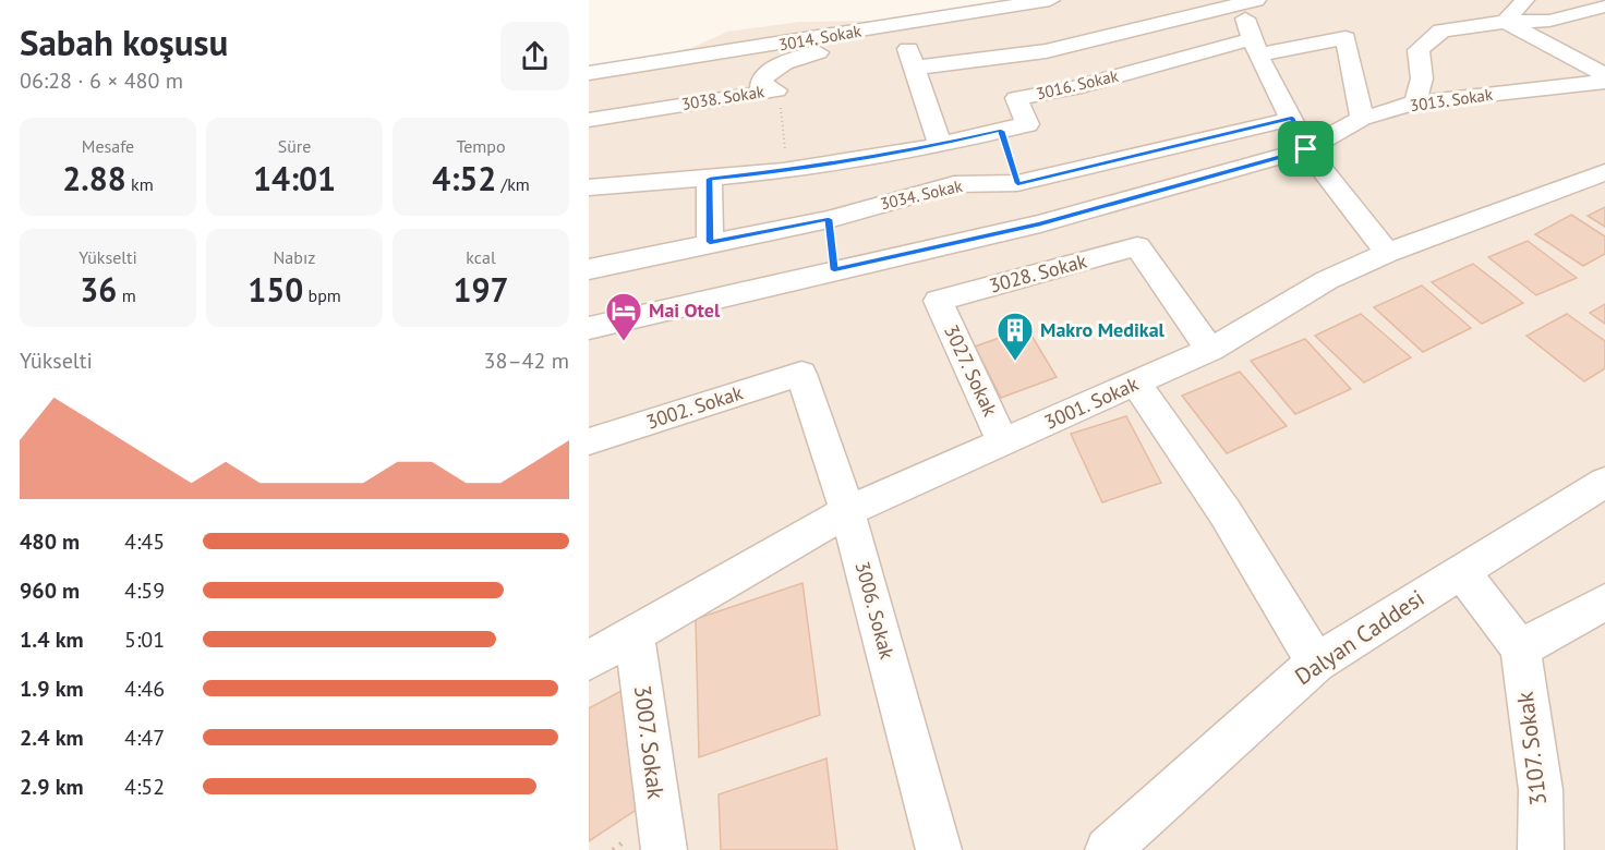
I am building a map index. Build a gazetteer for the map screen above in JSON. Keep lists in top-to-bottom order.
{
  "streets": {
    "street": [
      "3014. Sokak",
      "3016. Sokak",
      "3038. Sokak",
      "3013. Sokak",
      "3034. Sokak",
      "3028. Sokak",
      "3027. Sokak",
      "3001. Sokak",
      "3002. Sokak",
      "3006. Sokak",
      "Dalyan Caddesi",
      "3007. Sokak",
      "3107. Sokak"
    ]
  },
  "crossings": [
    ["3014. Sokak", "3038. Sokak"],
    ["3016. Sokak", "3013. Sokak"],
    ["3016. Sokak", "3034. Sokak"],
    ["3028. Sokak", "3027. Sokak"],
    ["3028. Sokak", "3001. Sokak"],
    ["3027. Sokak", "3001. Sokak"],
    ["3001. Sokak", "3006. Sokak"],
    ["3001. Sokak", "3007. Sokak"],
    ["3002. Sokak", "3006. Sokak"]
  ],
  "places": {
    "hotel": ["Mai Otel"],
    "building": ["Makro Medikal"]
  },
  "page": {
    "heading": ["Sabah koşusu", "06:28 · 6 × 480 m"],
    "stats": [
      ["Mesafe", "2.88 km"],
      ["Süre", "14:01"],
      ["Tempo", "4:52 /km"],
      ["Yükselti", "36 m"],
      ["Nabız", "150 bpm"],
      ["kcal", "197"]
    ],
    "chart": ["Yükselti", "38–42 m"],
    "list": [
      {
        "name": "480 m",
        "note": "4:45"
      },
      {
        "name": "960 m",
        "note": "4:59"
      },
      {
        "name": "1.4 km",
        "note": "5:01"
      },
      {
        "name": "1.9 km",
        "note": "4:46"
      },
      {
        "name": "2.4 km",
        "note": "4:47"
      },
      {
        "name": "2.9 km",
        "note": "4:52"
      }
    ]
  }
}
